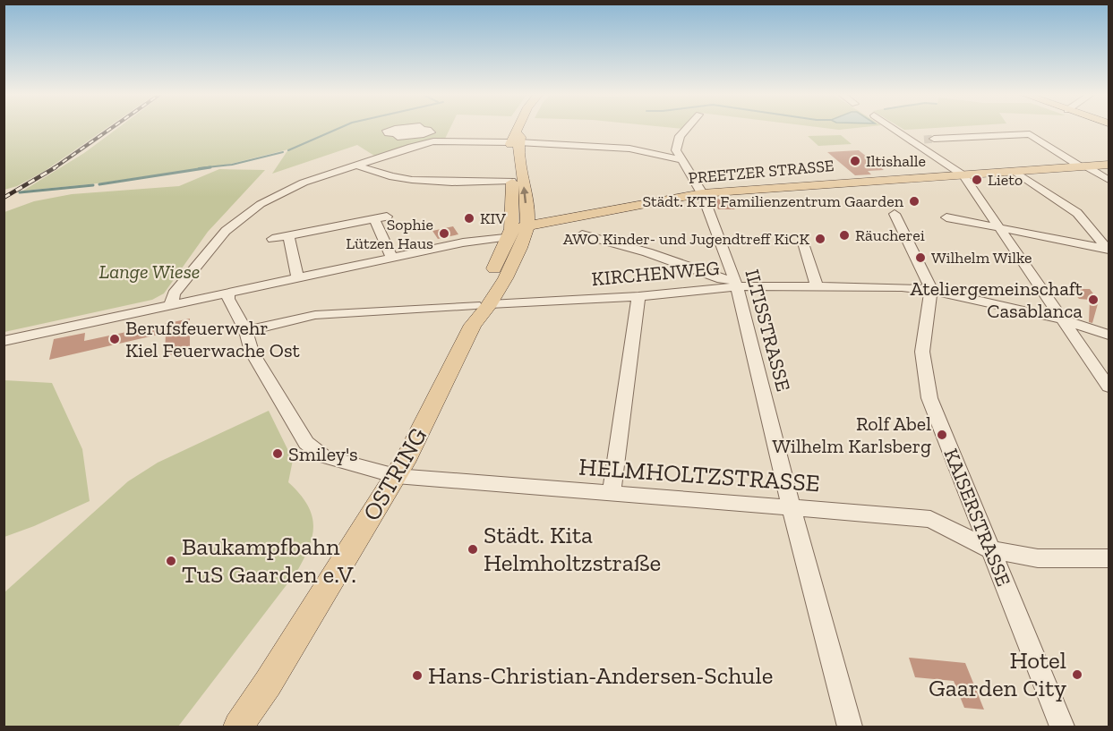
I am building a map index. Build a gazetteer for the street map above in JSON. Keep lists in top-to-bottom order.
{
  "streets": {
    "main road": ["PREETZER STRASSE", "OSTRING"],
    "street": [
      "KIRCHENWEG",
      "ILTISSTRASSE",
      "HELMHOLTZSTRASSE",
      "KAISERSTRASSE"
    ]
  },
  "crossings": [
    ["PREETZER STRASSE", "ILTISSTRASSE"],
    ["PREETZER STRASSE", "OSTRING"],
    ["PREETZER STRASSE", "HELMHOLTZSTRASSE"],
    ["KIRCHENWEG", "ILTISSTRASSE"],
    ["KIRCHENWEG", "OSTRING"],
    ["KIRCHENWEG", "HELMHOLTZSTRASSE"],
    ["KIRCHENWEG", "KAISERSTRASSE"],
    ["ILTISSTRASSE", "HELMHOLTZSTRASSE"],
    ["OSTRING", "HELMHOLTZSTRASSE"],
    ["HELMHOLTZSTRASSE", "KAISERSTRASSE"]
  ],
  "parks": ["Lange Wiese"],
  "places": [
    "Iltishalle",
    "Lieto",
    "Städt. KTE Familienzentrum Gaarden",
    "KIV",
    "Sophie Lützen Haus",
    "Räucherei",
    "AWO Kinder- und Jugendtreff KiCK",
    "Wilhelm Wilke",
    "Ateliergemeinschaft Casablanca",
    "Berufsfeuerwehr Kiel Feuerwache Ost",
    "Rolf Abel Wilhelm Karlsberg",
    "Smiley's",
    "Städt. Kita Helmholtzstraße",
    "Baukampfbahn TuS Gaarden e.V.",
    "Hotel Gaarden City",
    "Hans-Christian-Andersen-Schule"
  ]
}
